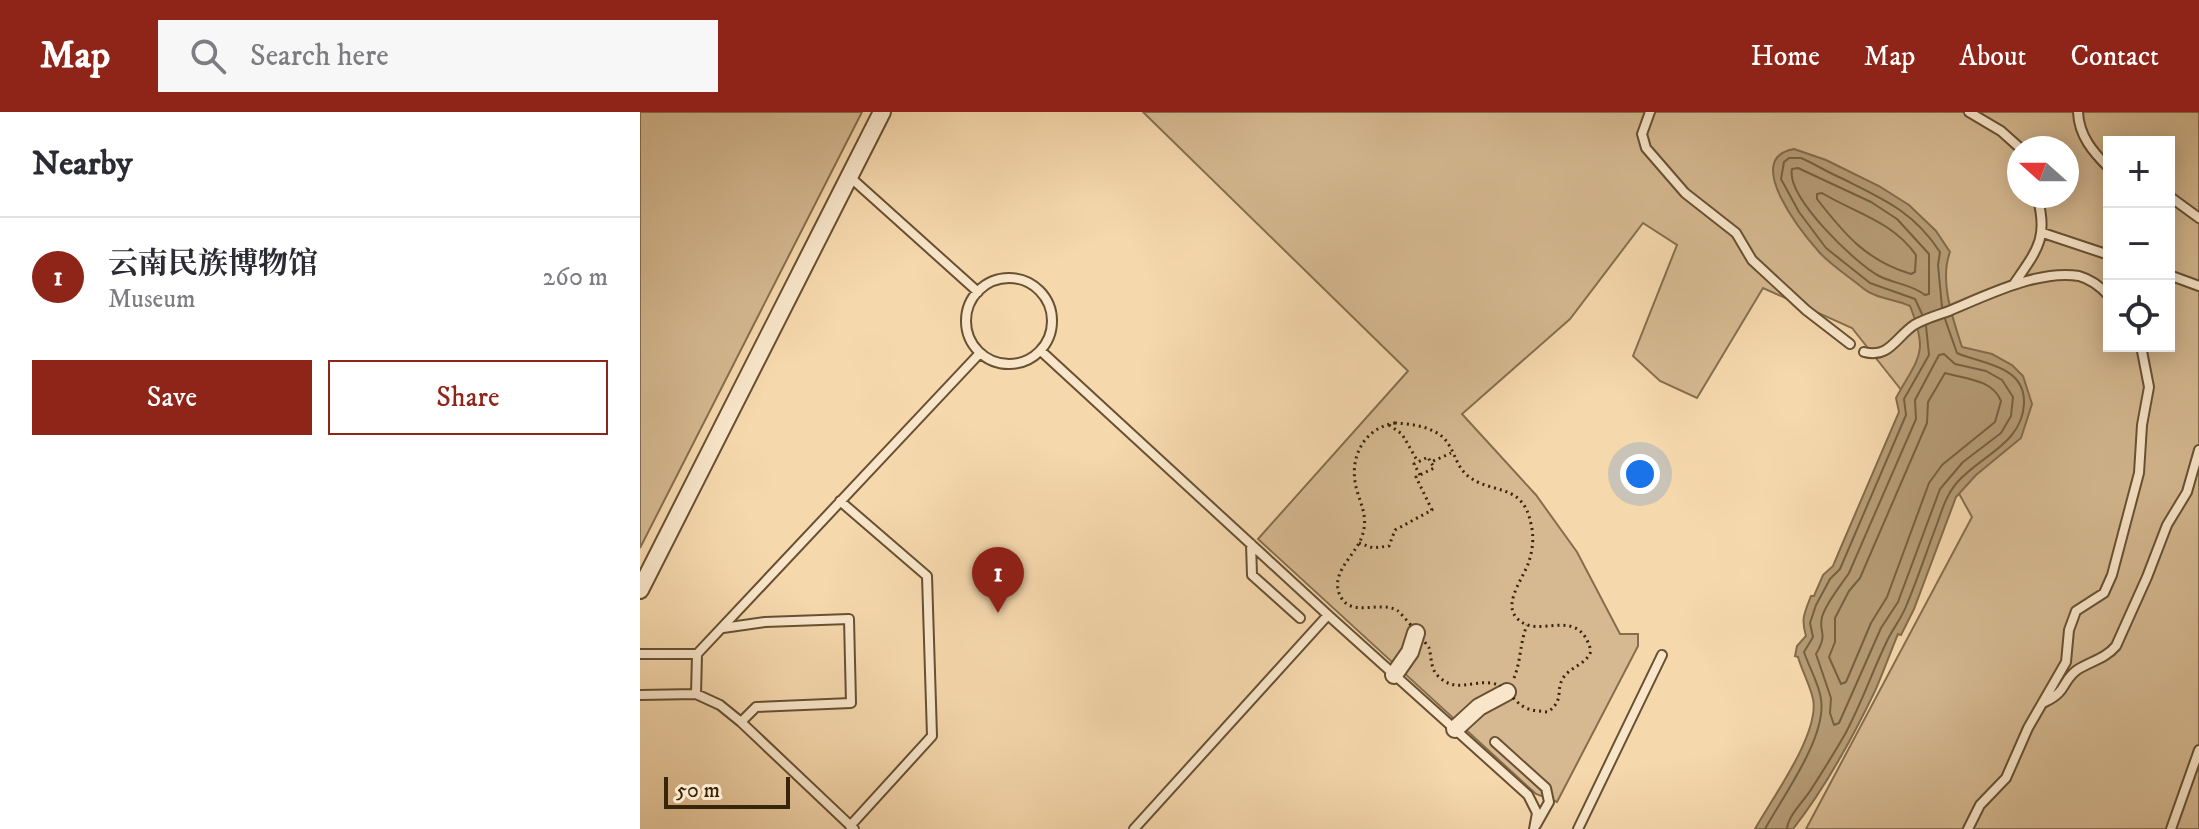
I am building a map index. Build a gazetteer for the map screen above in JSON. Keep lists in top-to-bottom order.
{
  "scale_bar": "50 m",
  "north": "left",
  "page": {
    "header": "Map",
    "search": "Search here",
    "nav": [
      "Home",
      "Map",
      "About",
      "Contact"
    ],
    "heading": "Nearby",
    "map_buttons": ["+", "−"],
    "list": [
      {
        "mark": "1",
        "name": "云南民族博物馆",
        "note": "Museum",
        "value": "260 m"
      }
    ],
    "buttons": ["Save", "Share"],
    "pins": "1",
    "scale": "50 m"
  }
}
